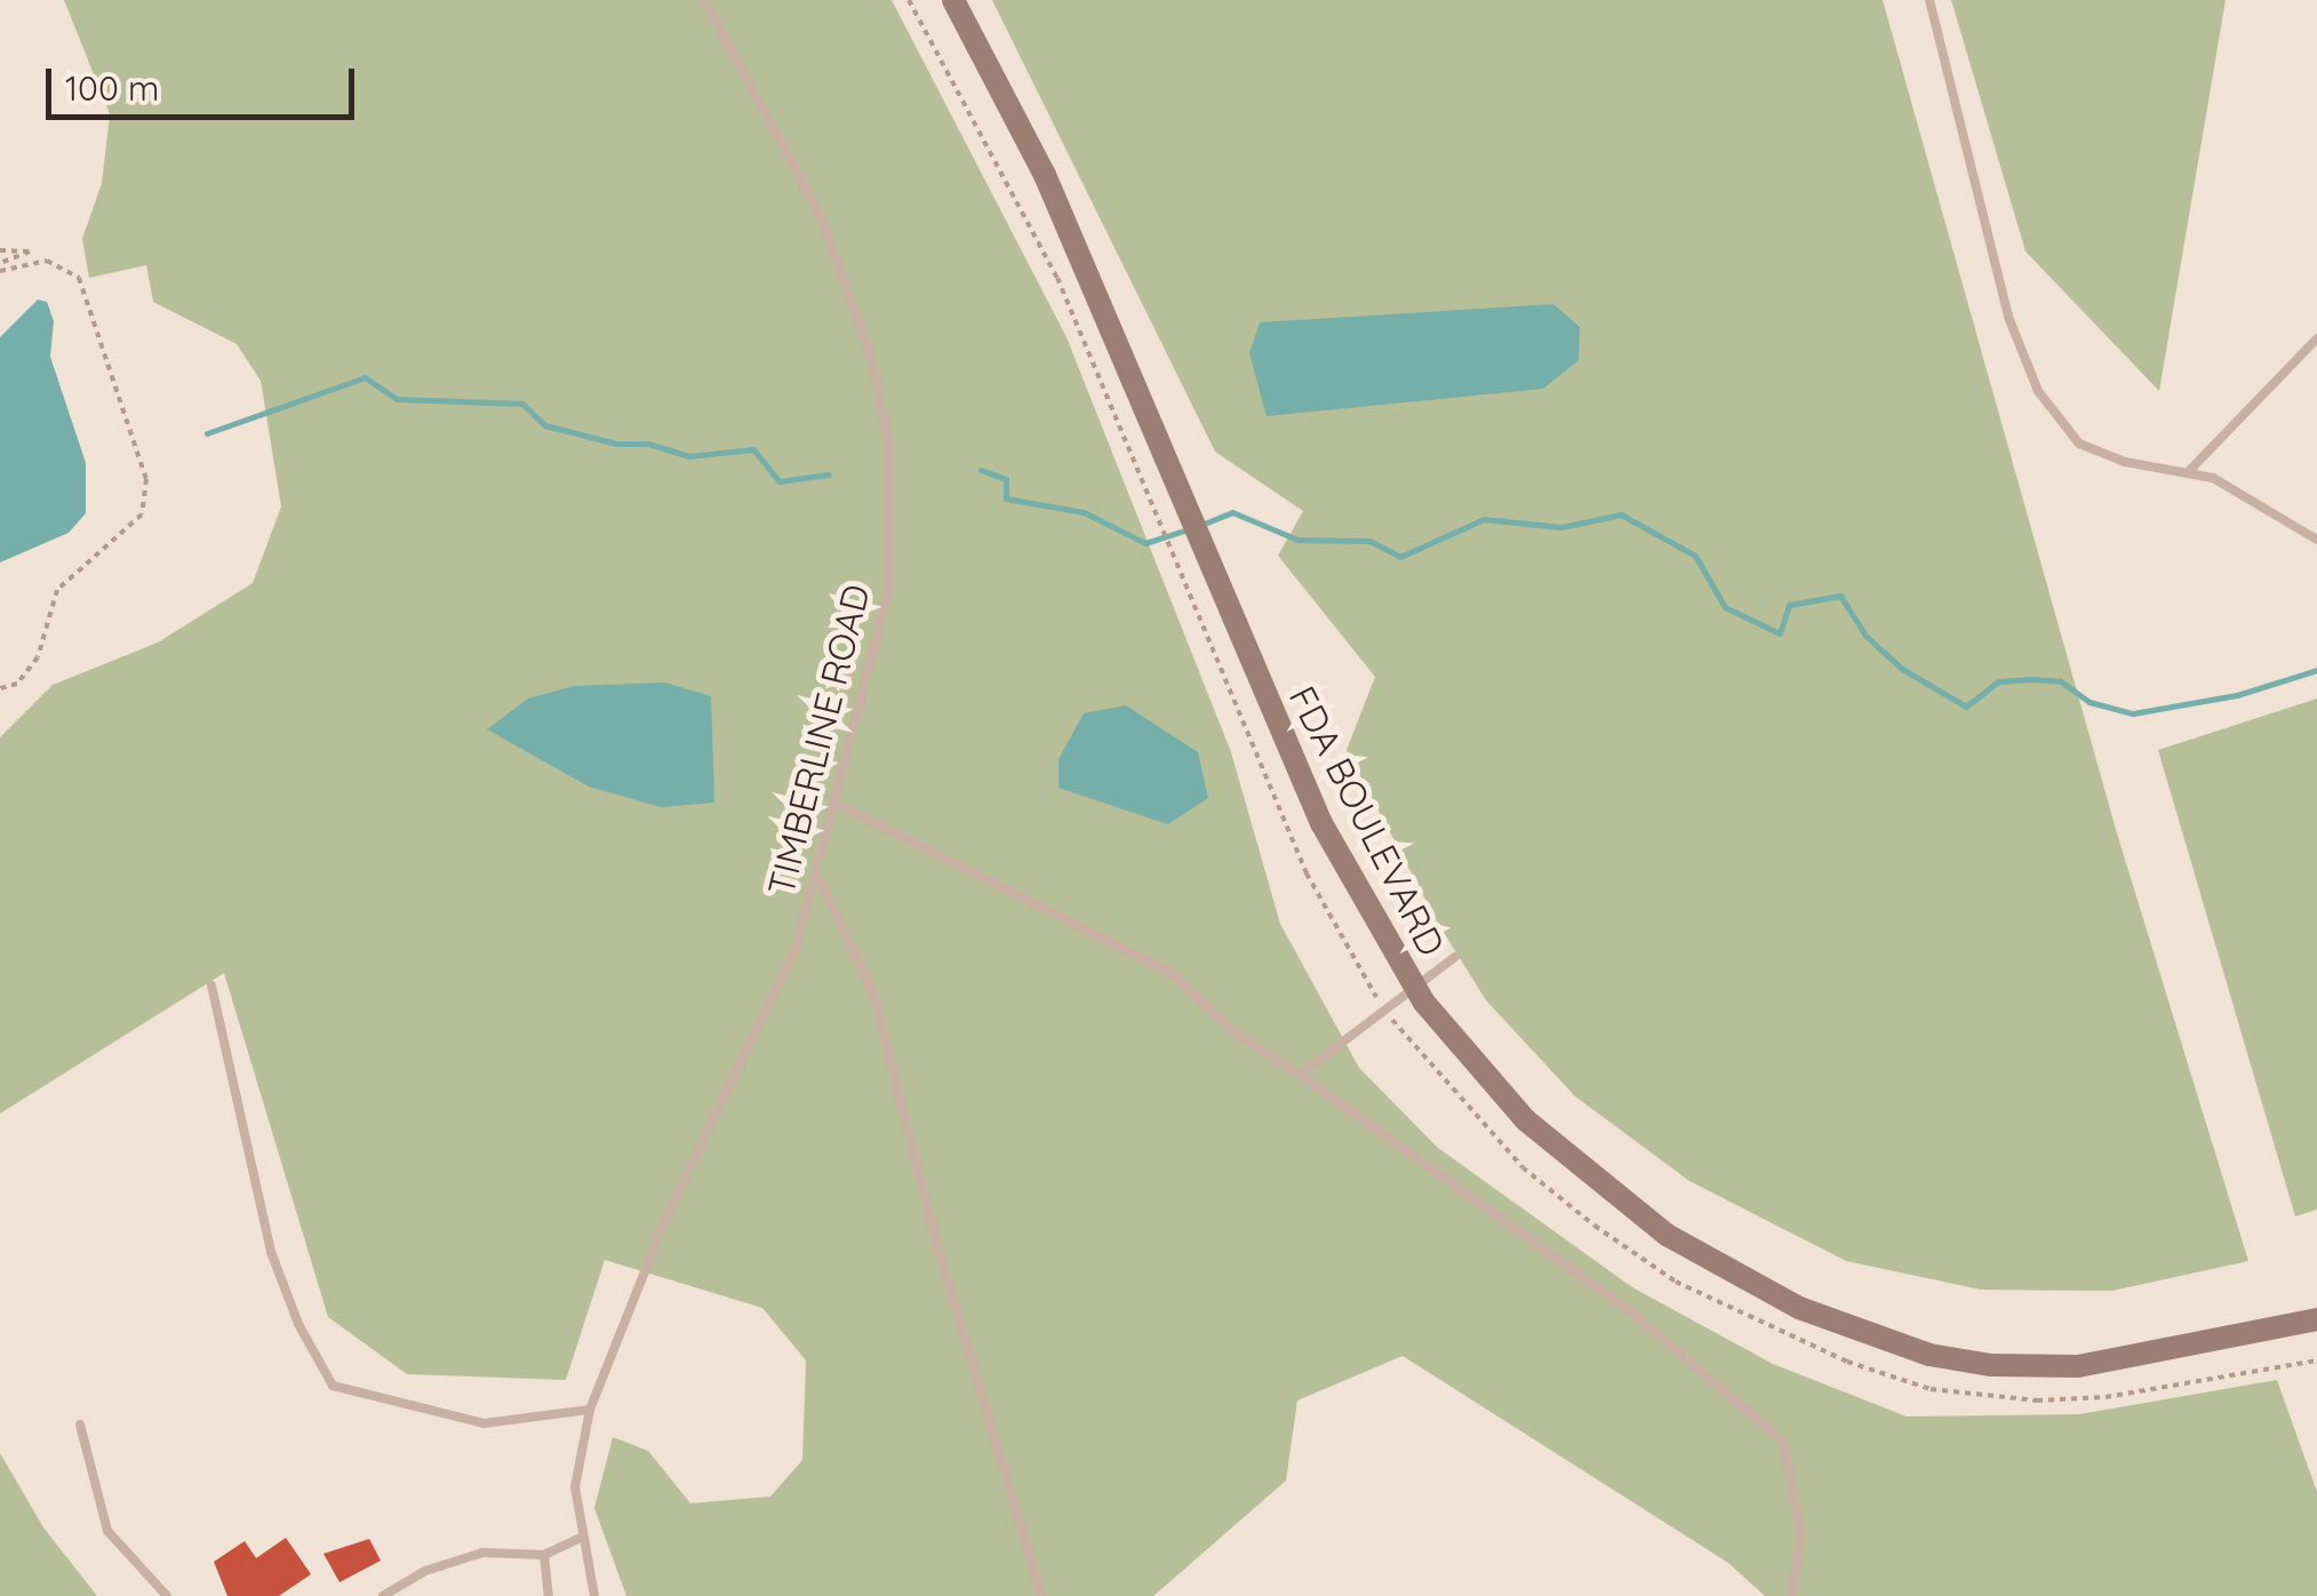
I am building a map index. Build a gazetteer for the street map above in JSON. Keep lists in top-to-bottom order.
{
  "streets": {
    "street": ["FDA BOULEVARD"],
    "lane": ["TIMBERLINE ROAD"]
  },
  "scale_bar": "100 m"
}
